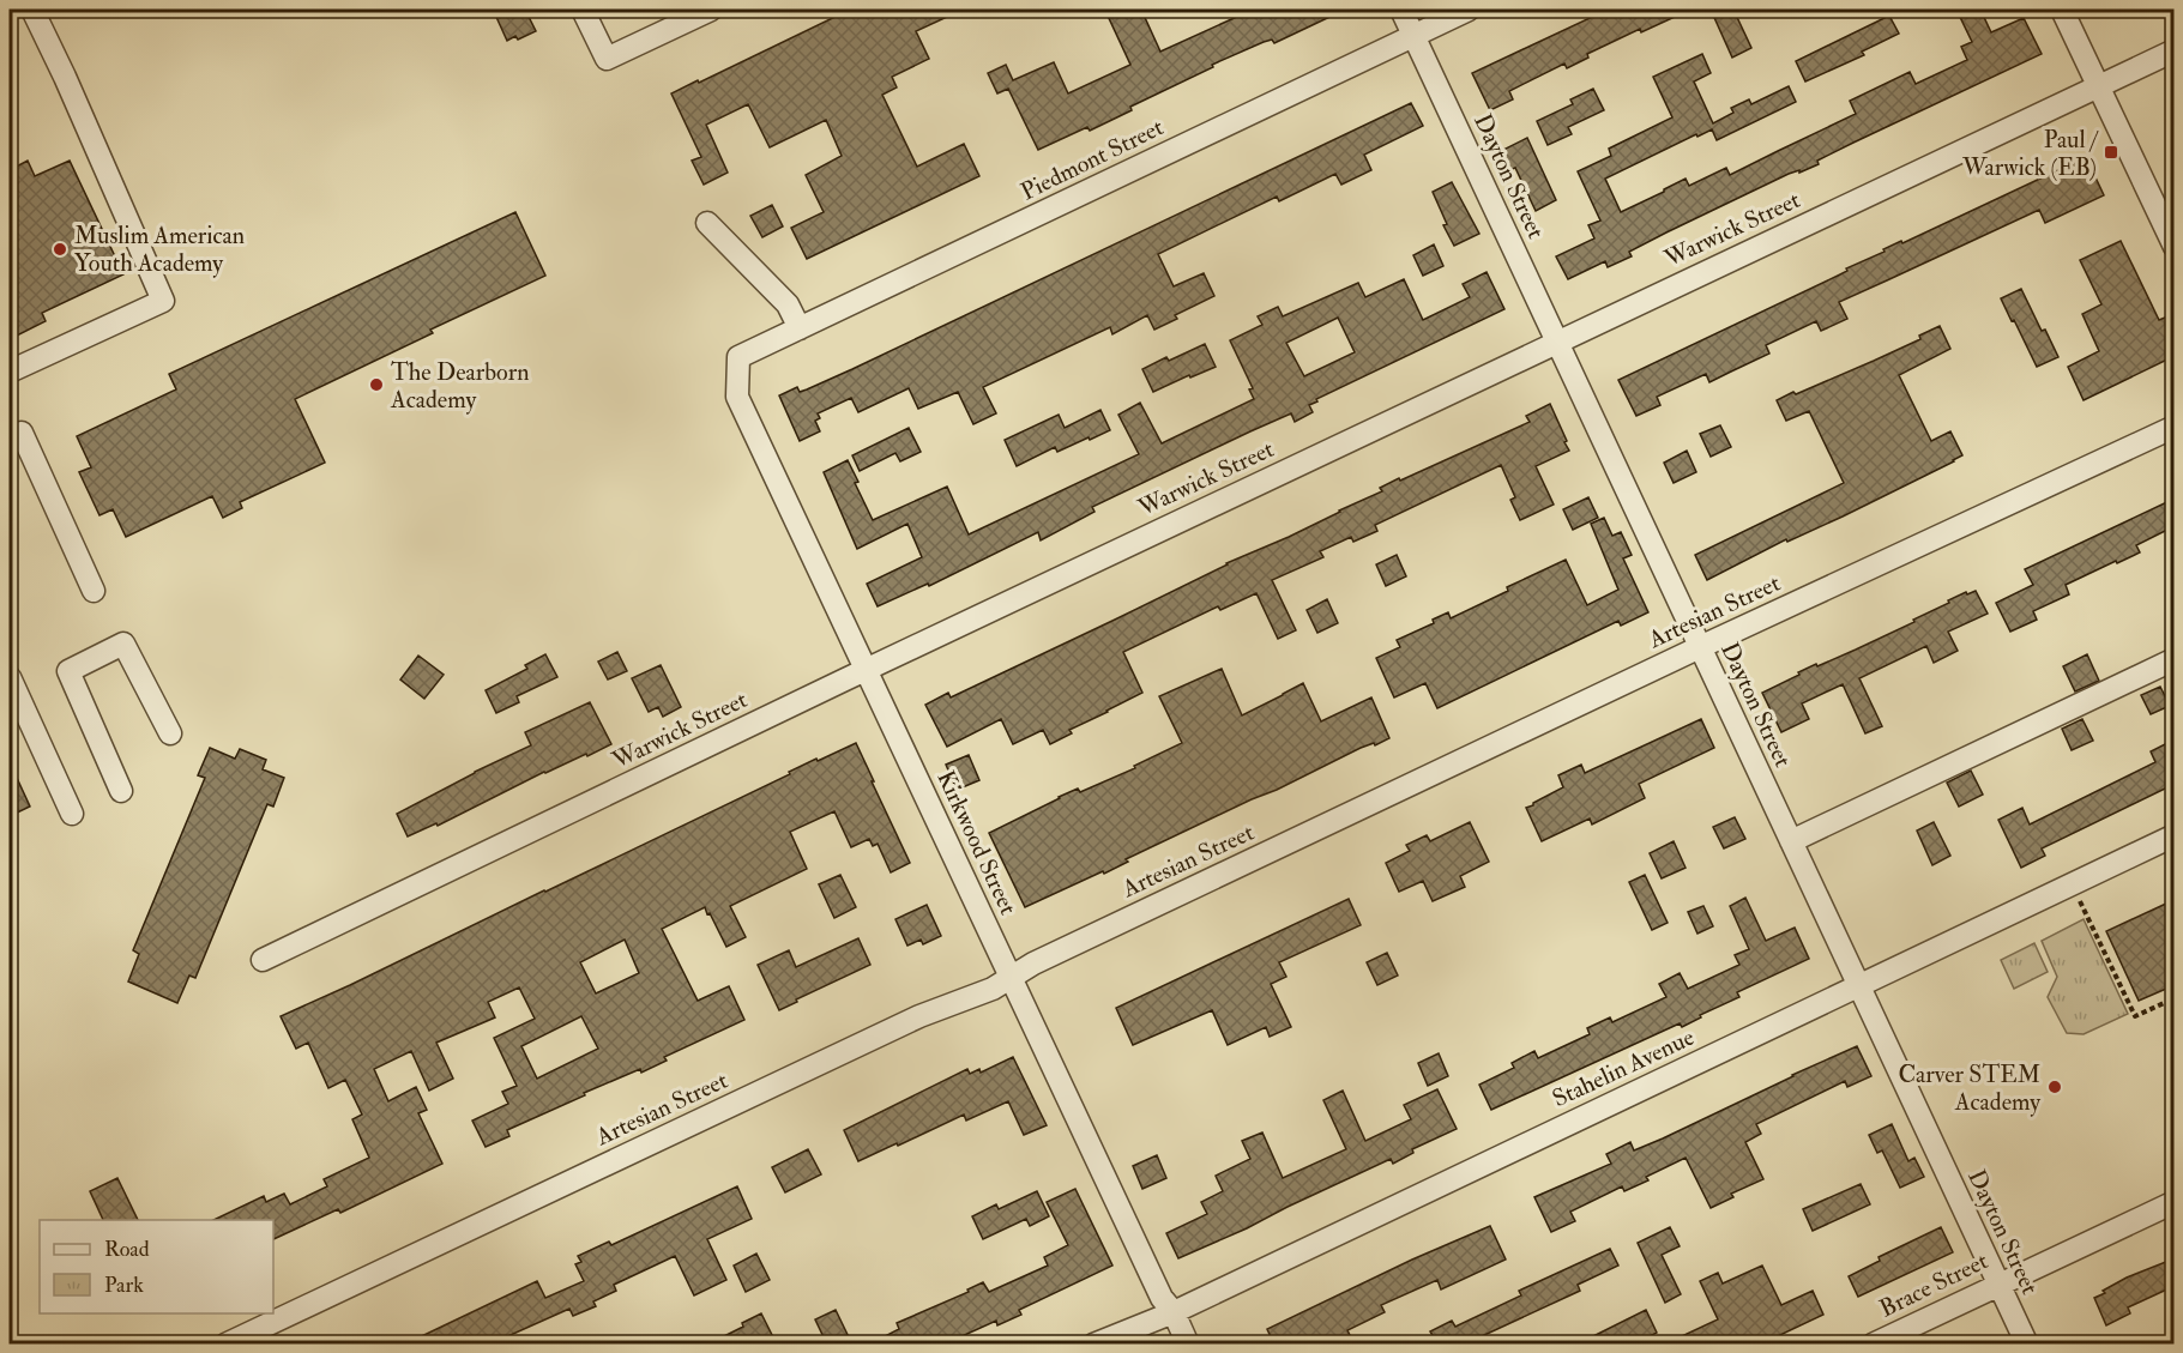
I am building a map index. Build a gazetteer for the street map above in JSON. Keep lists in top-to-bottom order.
{
  "streets": {
    "street": [
      "Piedmont Street",
      "Dayton Street",
      "Warwick Street",
      "Artesian Street",
      "Kirkwood Street",
      "Stahelin Avenue",
      "Brace Street"
    ]
  },
  "crossings": [
    ["Piedmont Street", "Dayton Street"],
    ["Piedmont Street", "Kirkwood Street"],
    ["Dayton Street", "Warwick Street"],
    ["Dayton Street", "Artesian Street"],
    ["Dayton Street", "Stahelin Avenue"],
    ["Dayton Street", "Brace Street"],
    ["Warwick Street", "Kirkwood Street"],
    ["Artesian Street", "Kirkwood Street"],
    ["Kirkwood Street", "Stahelin Avenue"]
  ],
  "places": {
    "transit": ["Paul / Warwick (EB)"],
    "other": ["Muslim American Youth Academy", "The Dearborn Academy", "Carver STEM Academy"]
  },
  "legend": ["Road", "Park"]
}
